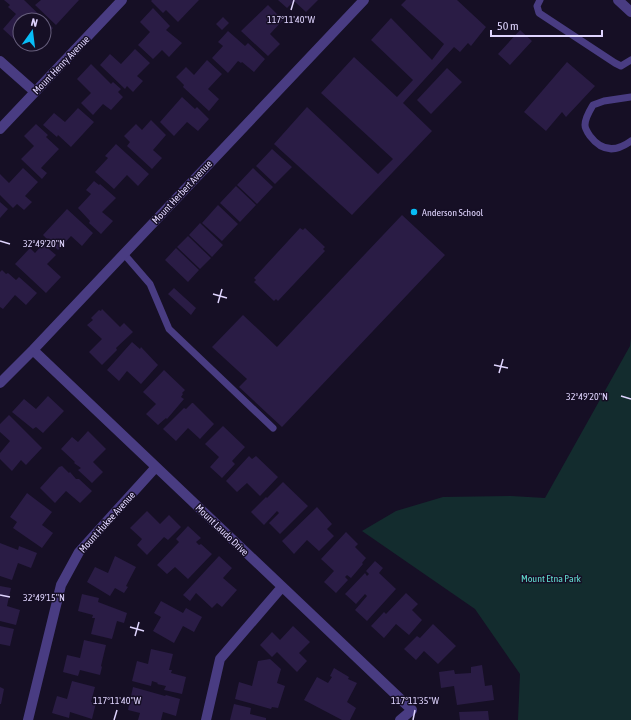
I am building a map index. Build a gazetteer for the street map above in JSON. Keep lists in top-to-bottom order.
{
  "streets": {
    "street": [
      "Mount Henry Avenue",
      "Mount Herbert Avenue",
      "Mount Hukee Avenue",
      "Mount Laudo Drive"
    ]
  },
  "crossings": [
    ["Mount Herbert Avenue", "Mount Laudo Drive"],
    ["Mount Hukee Avenue", "Mount Laudo Drive"]
  ],
  "parks": ["Mount Etna Park"],
  "places": ["Anderson School"],
  "scale_bar": "50 m",
  "north": "top",
  "coordinates": [
    "117°11'40\"W",
    "32°49'20\"N",
    "32°49'15\"N",
    "117°11'35\"W"
  ]
}
